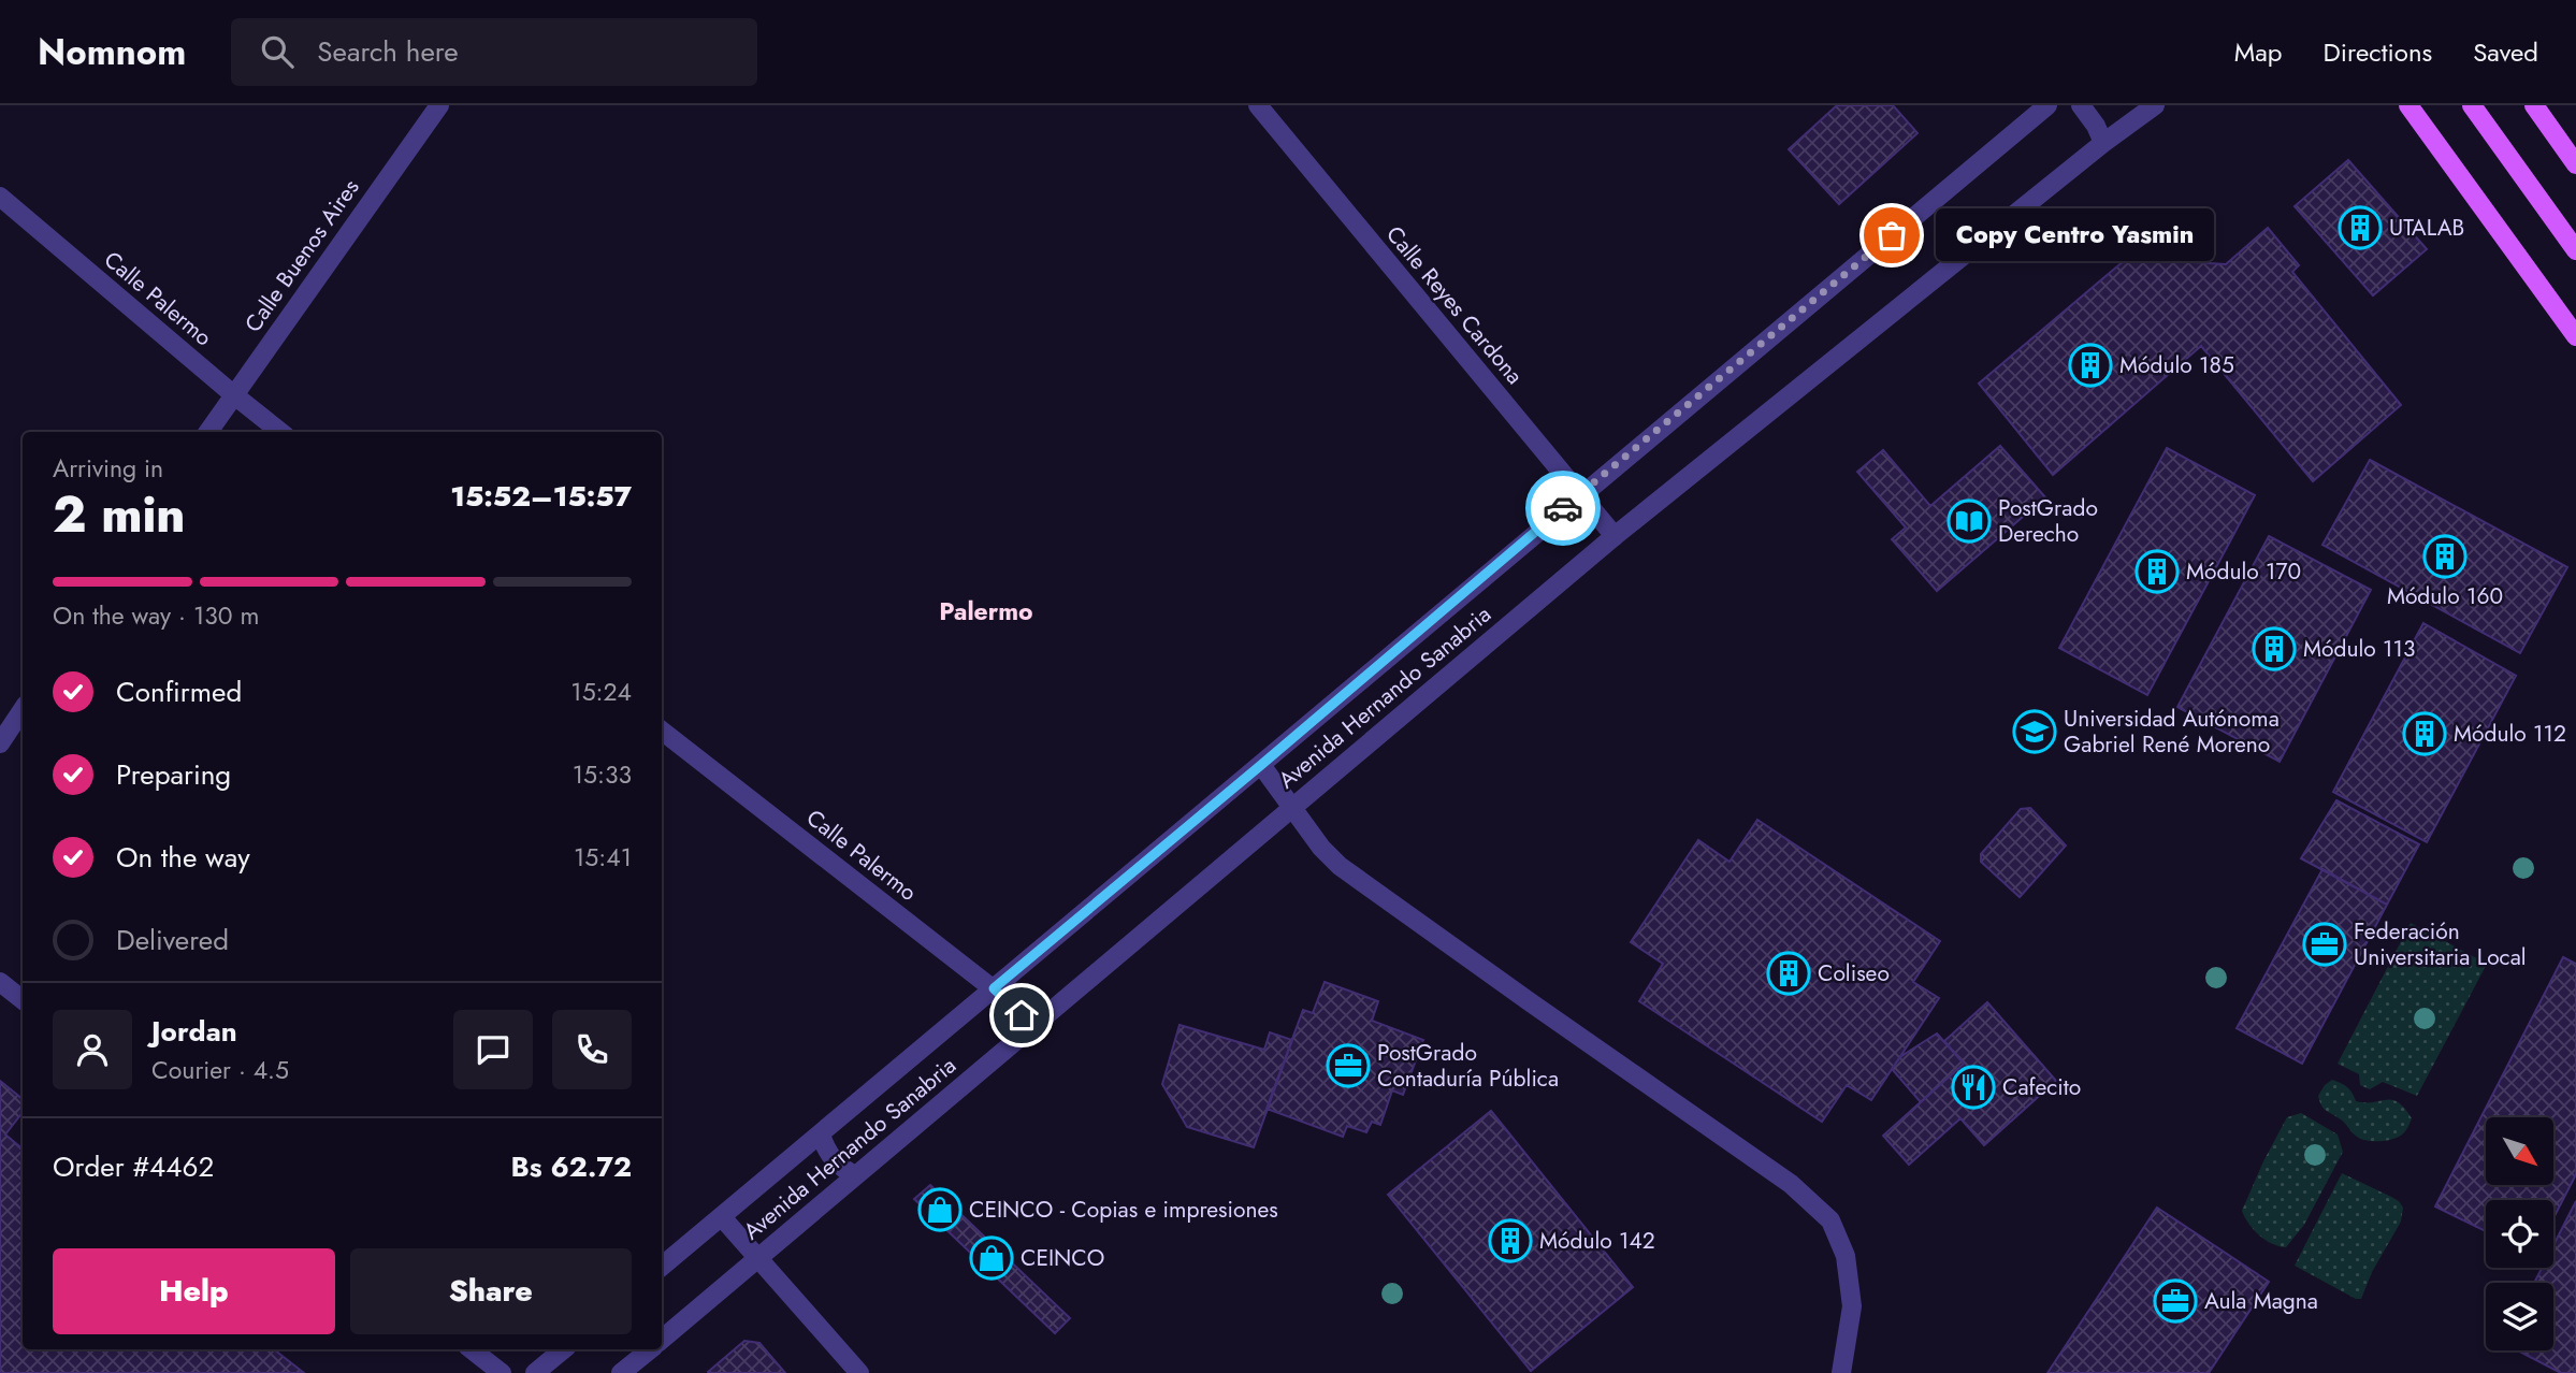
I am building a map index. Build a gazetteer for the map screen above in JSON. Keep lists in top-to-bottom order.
{
  "streets": {
    "street": [
      "Calle Buenos Aires",
      "Calle Palermo",
      "Calle Reyes Cardona",
      "Avenida Hernando Sanabria"
    ]
  },
  "crossings": [
    ["Calle Buenos Aires", "Calle Palermo"],
    ["Calle Palermo", "Avenida Hernando Sanabria"],
    ["Calle Reyes Cardona", "Avenida Hernando Sanabria"]
  ],
  "districts": ["Palermo"],
  "places": {
    "building": [
      "UTALAB",
      "Módulo 185",
      "Módulo 160",
      "Módulo 170",
      "Módulo 113",
      "Módulo 112",
      "Coliseo",
      "Módulo 142"
    ],
    "other": ["Copy Centro Yasmin"],
    "library": ["PostGrado Derecho"],
    "school or university": ["Universidad Autónoma Gabriel René Moreno"],
    "office": ["Federación Universitaria Local", "PostGrado Contaduría Pública", "Aula Magna"],
    "restaurant": ["Cafecito"],
    "shop": ["CEINCO - Copias e impresiones", "CEINCO"]
  },
  "north": "bottom right",
  "page": {
    "header": "Nomnom",
    "search": "Search here",
    "nav": ["Map", "Directions", "Saved"],
    "bubble": "Copy Centro Yasmin",
    "heading": ["2 min", "Arriving in", "15:52–15:57"],
    "panel": [
      "Jordan",
      "Courier · 4.5",
      "Order #4462",
      "Bs 62.72"
    ],
    "bar": "On the way · 130 m",
    "list": [
      ["Confirmed", "15:24"],
      ["Preparing", "15:33"],
      ["On the way", "15:41"],
      "Delivered"
    ],
    "buttons": ["Help", "Share"]
  }
}
